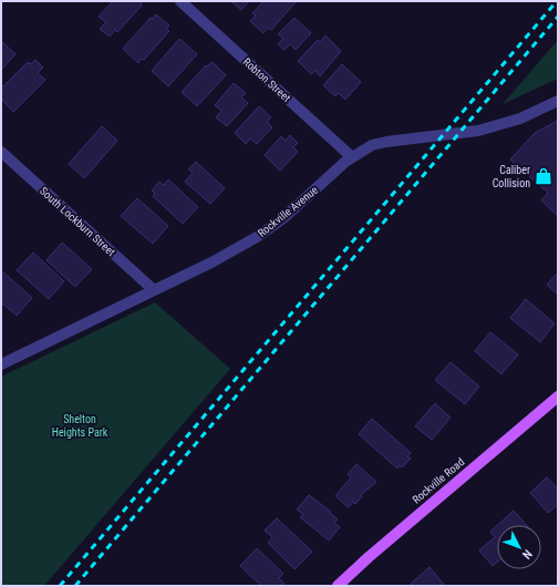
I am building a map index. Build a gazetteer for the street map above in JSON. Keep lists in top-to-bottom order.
{
  "streets": {
    "main road": ["Rockville Road"],
    "street": ["Robton Street", "Rockville Avenue", "South Lockburn Street"]
  },
  "crossings": [
    ["Robton Street", "Rockville Avenue"],
    ["Rockville Avenue", "South Lockburn Street"]
  ],
  "parks": ["Shelton Heights Park"],
  "places": {
    "shop": ["Caliber Collision"]
  },
  "north": "bottom right"
}
